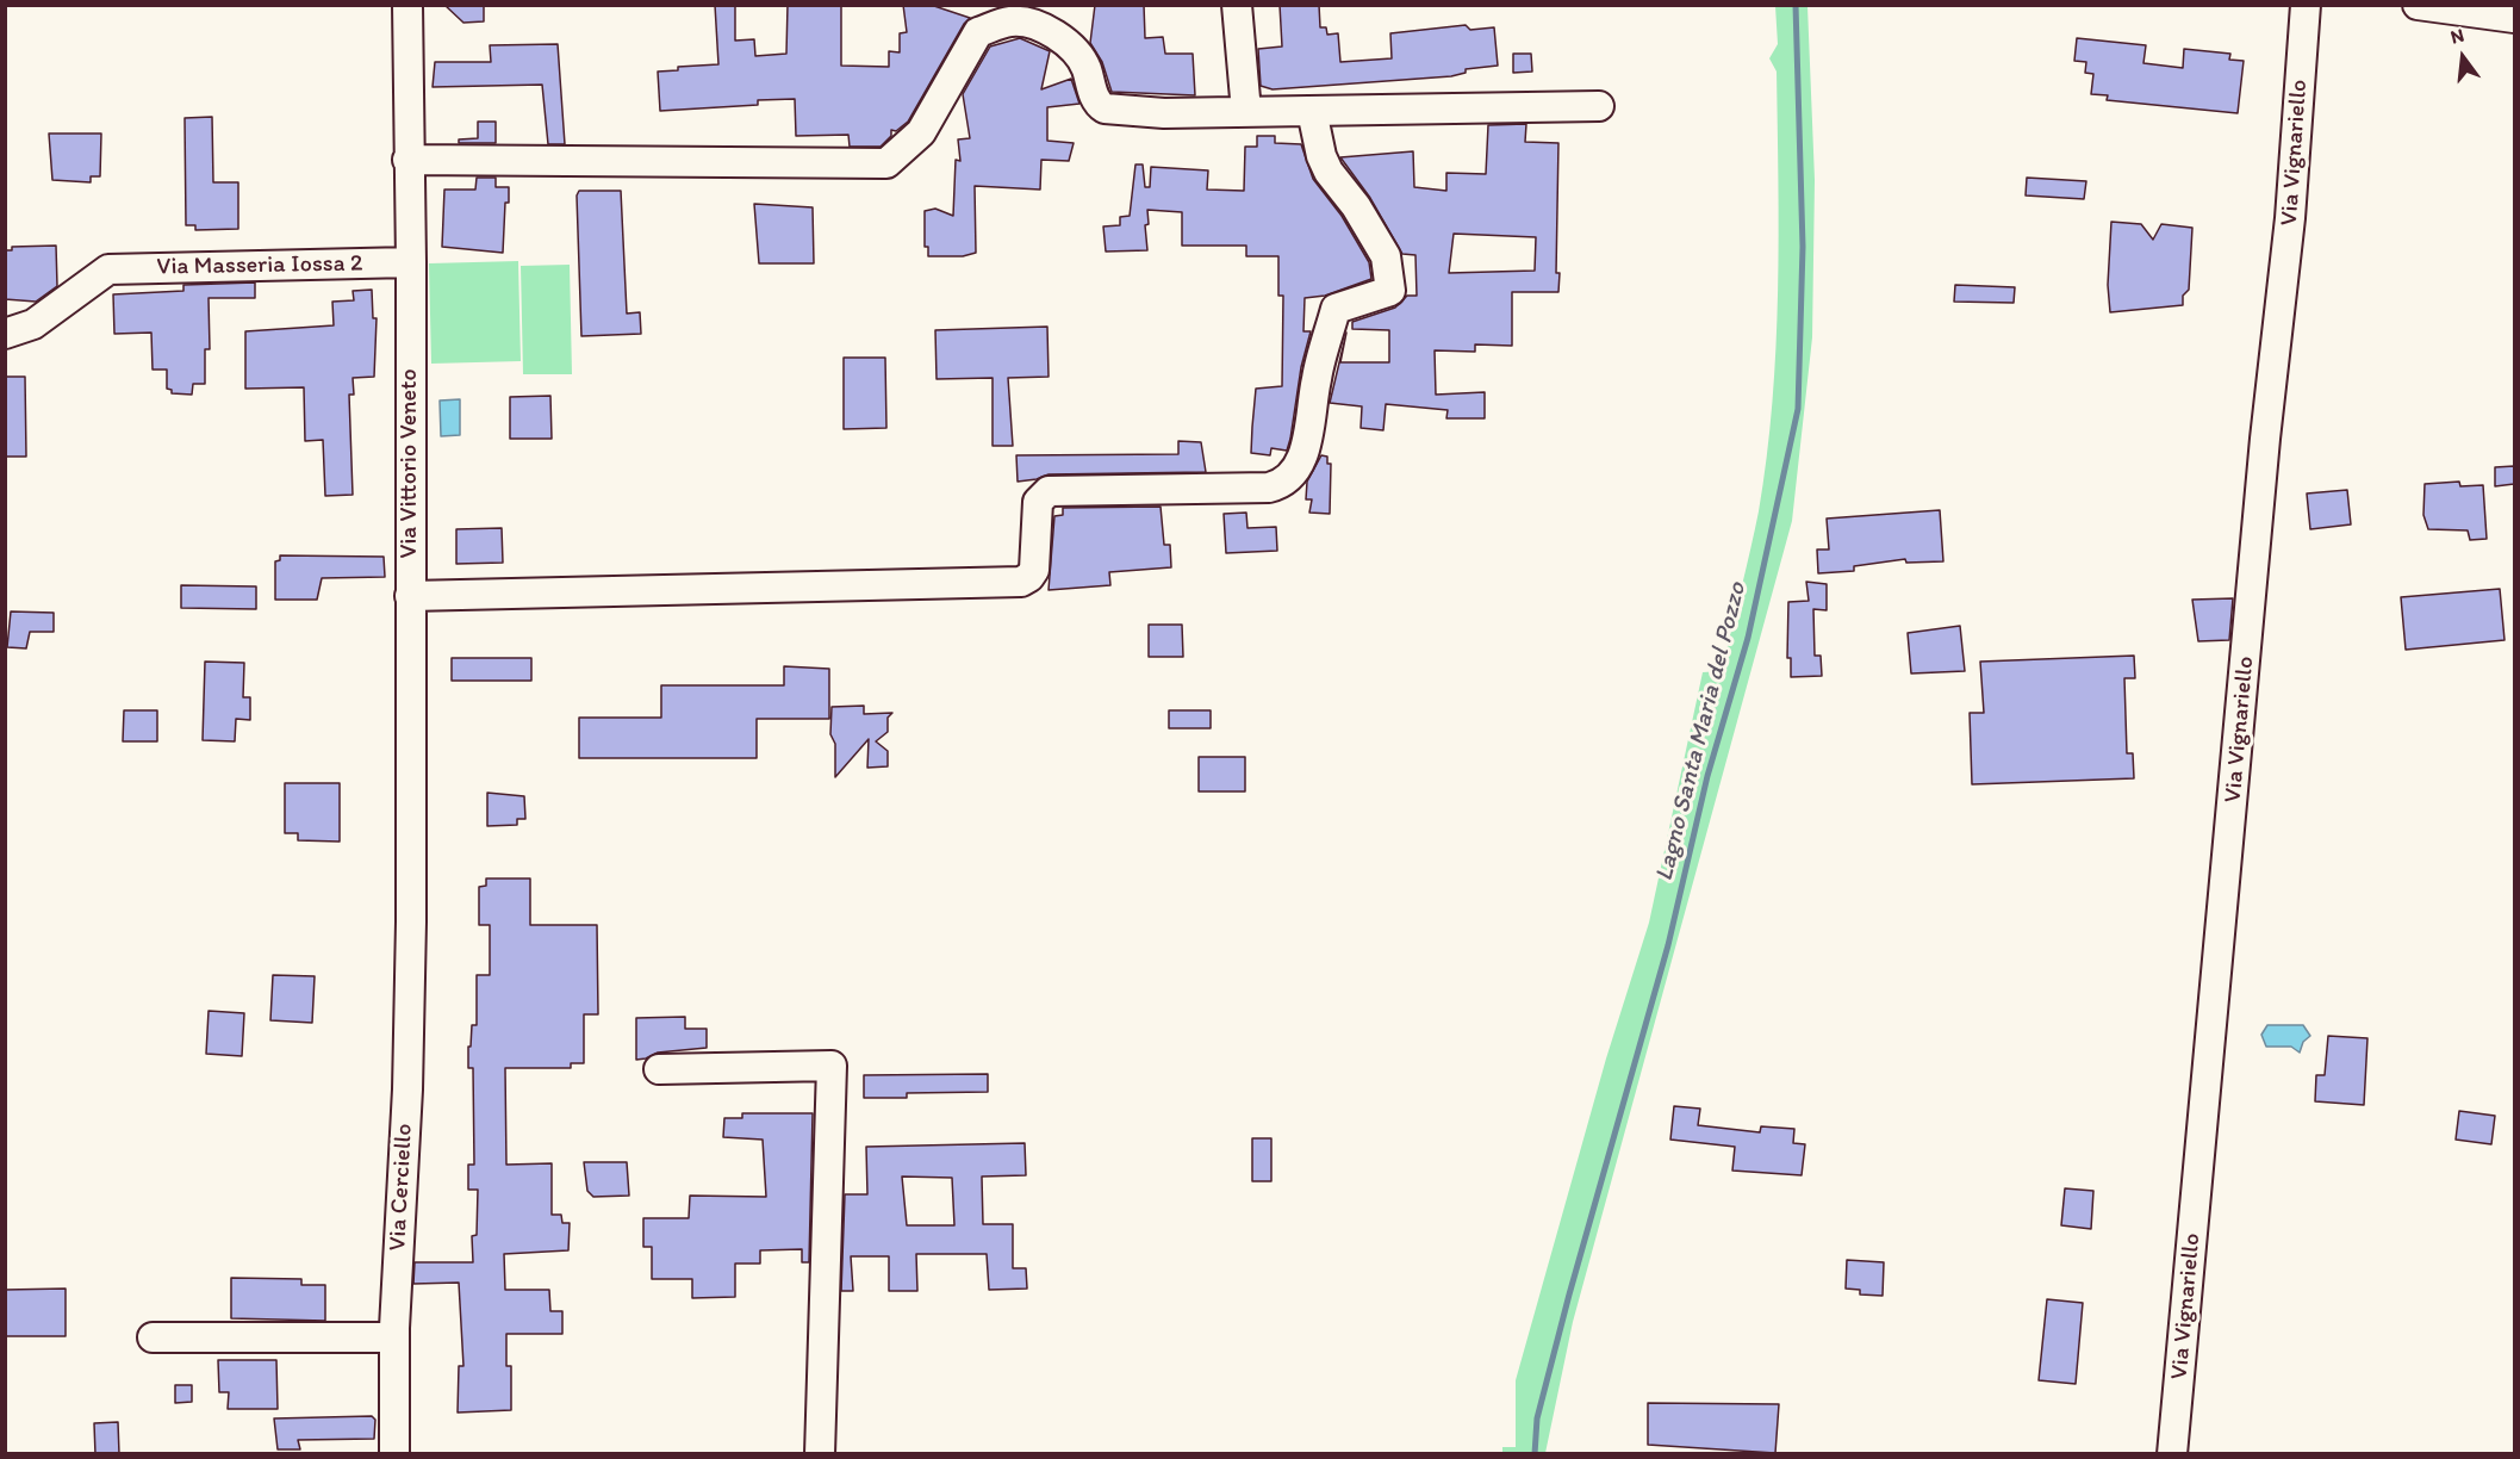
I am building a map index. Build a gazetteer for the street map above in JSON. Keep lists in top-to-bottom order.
{
  "streets": {
    "street": [
      "Via Vignariello",
      "Via Masseria Iossa 2",
      "Via Vittorio Veneto",
      "Via Cerciello"
    ]
  },
  "crossings": [
    ["Via Masseria Iossa 2", "Via Vittorio Veneto"],
    ["Via Vittorio Veneto", "Via Cerciello"]
  ],
  "water": ["Lagno Santa Maria del Pozzo"],
  "north": "top"
}
